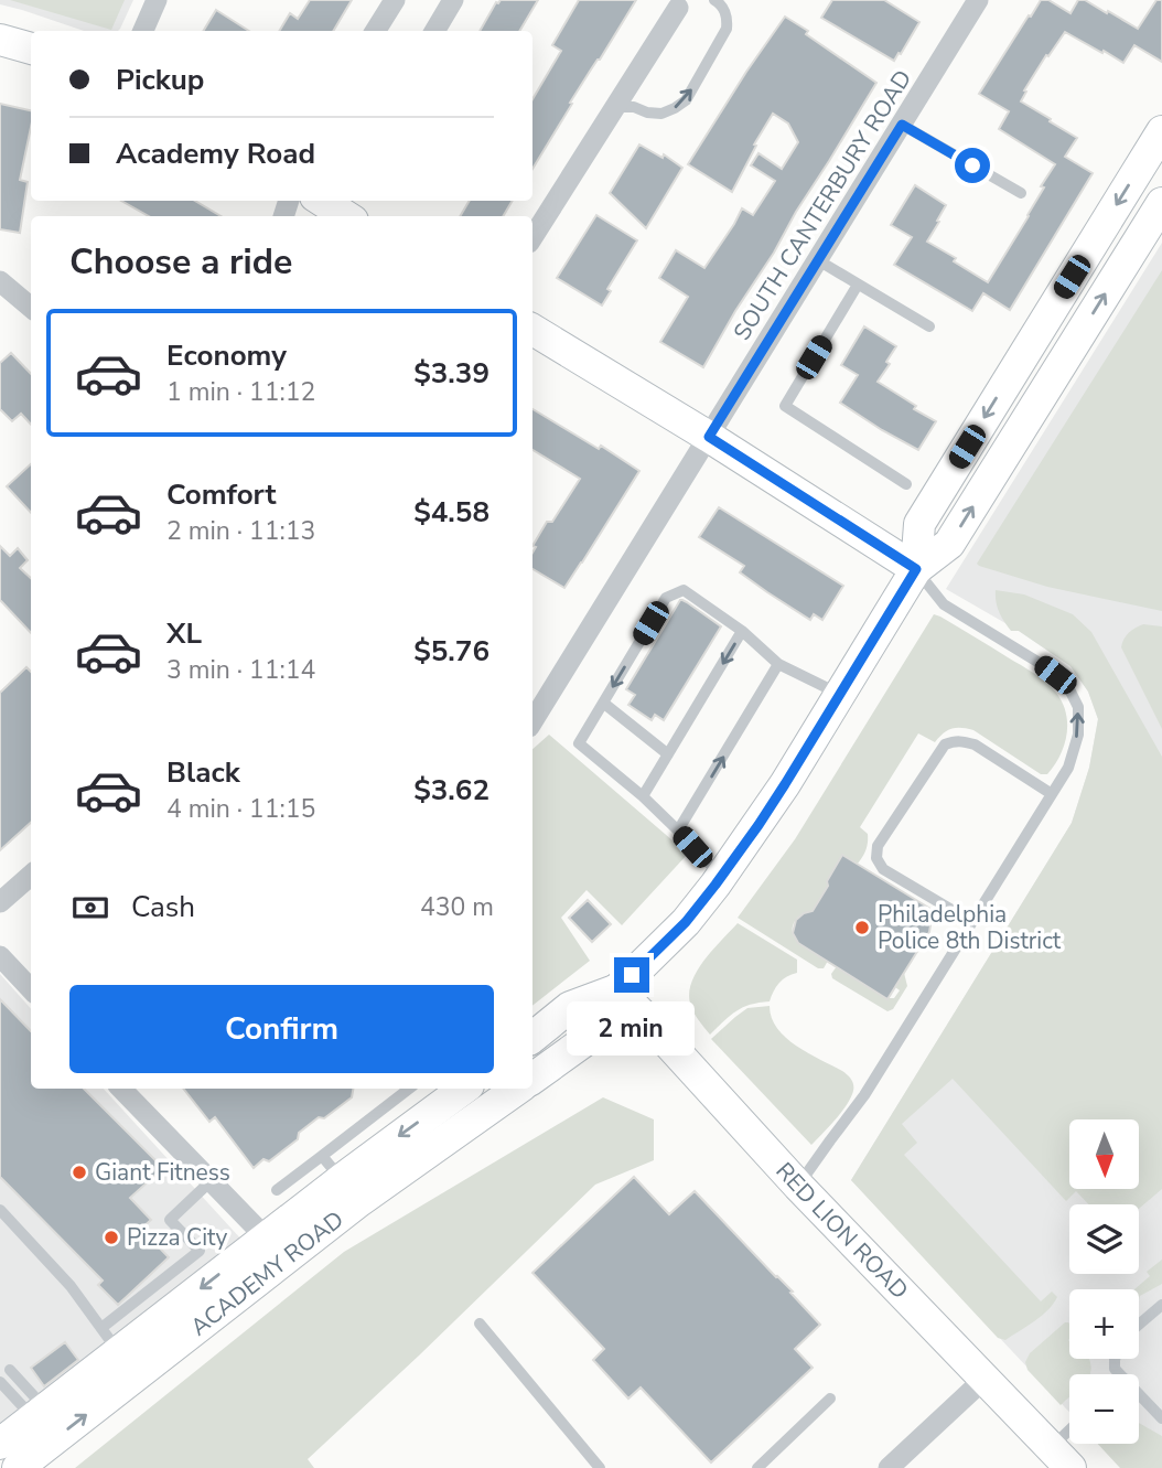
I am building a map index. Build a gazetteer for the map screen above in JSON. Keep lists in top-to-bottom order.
{
  "streets": {
    "main road": ["RED LION ROAD", "ACADEMY ROAD"],
    "street": ["SOUTH CANTERBURY ROAD"]
  },
  "places": ["Philadelphia Police 8th District", "Giant Fitness", "Pizza City"],
  "north": "bottom",
  "page": {
    "banner": ["Pickup", "Academy Road"],
    "heading": "Choose a ride",
    "list": [
      {
        "name": "Economy",
        "note": "1 min · 11:12",
        "value": "$3.39"
      },
      {
        "name": "Comfort",
        "note": "2 min · 11:13",
        "value": "$4.58"
      },
      {
        "name": "XL",
        "note": "3 min · 11:14",
        "value": "$5.76"
      },
      {
        "name": "Black",
        "note": "4 min · 11:15",
        "value": "$3.62"
      }
    ],
    "pay": ["Cash", "430 m"],
    "buttons": "Confirm",
    "bubble": "2 min",
    "map_buttons": ["+", "−"]
  }
}
